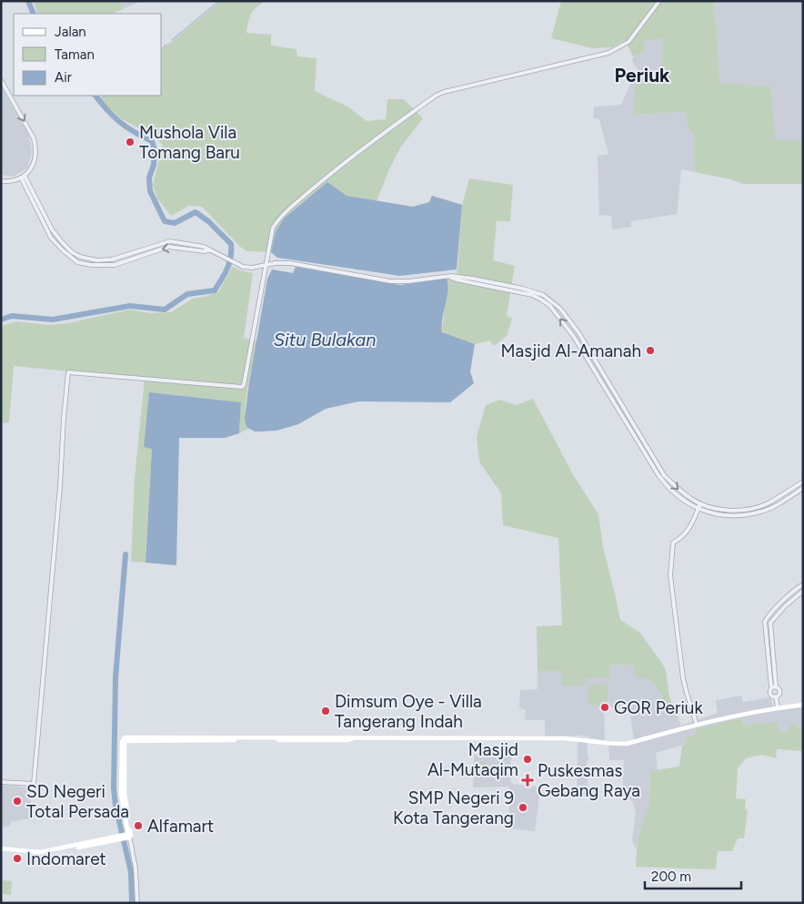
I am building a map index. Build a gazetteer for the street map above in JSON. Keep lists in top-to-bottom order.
{
  "districts": ["Periuk"],
  "water": ["Situ Bulakan"],
  "places": {
    "other": [
      "Mushola Vila Tomang Baru",
      "Masjid Al-Amanah",
      "GOR Periuk",
      "Dimsum Oye - Villa Tangerang Indah",
      "Masjid Al-Mutaqim",
      "SD Negeri Total Persada",
      "SMP Negeri 9 Kota Tangerang",
      "Alfamart",
      "Indomaret"
    ],
    "health": ["Puskesmas Gebang Raya"]
  },
  "legend": ["Jalan", "Taman", "Air"],
  "scale_bar": "200 m"
}
